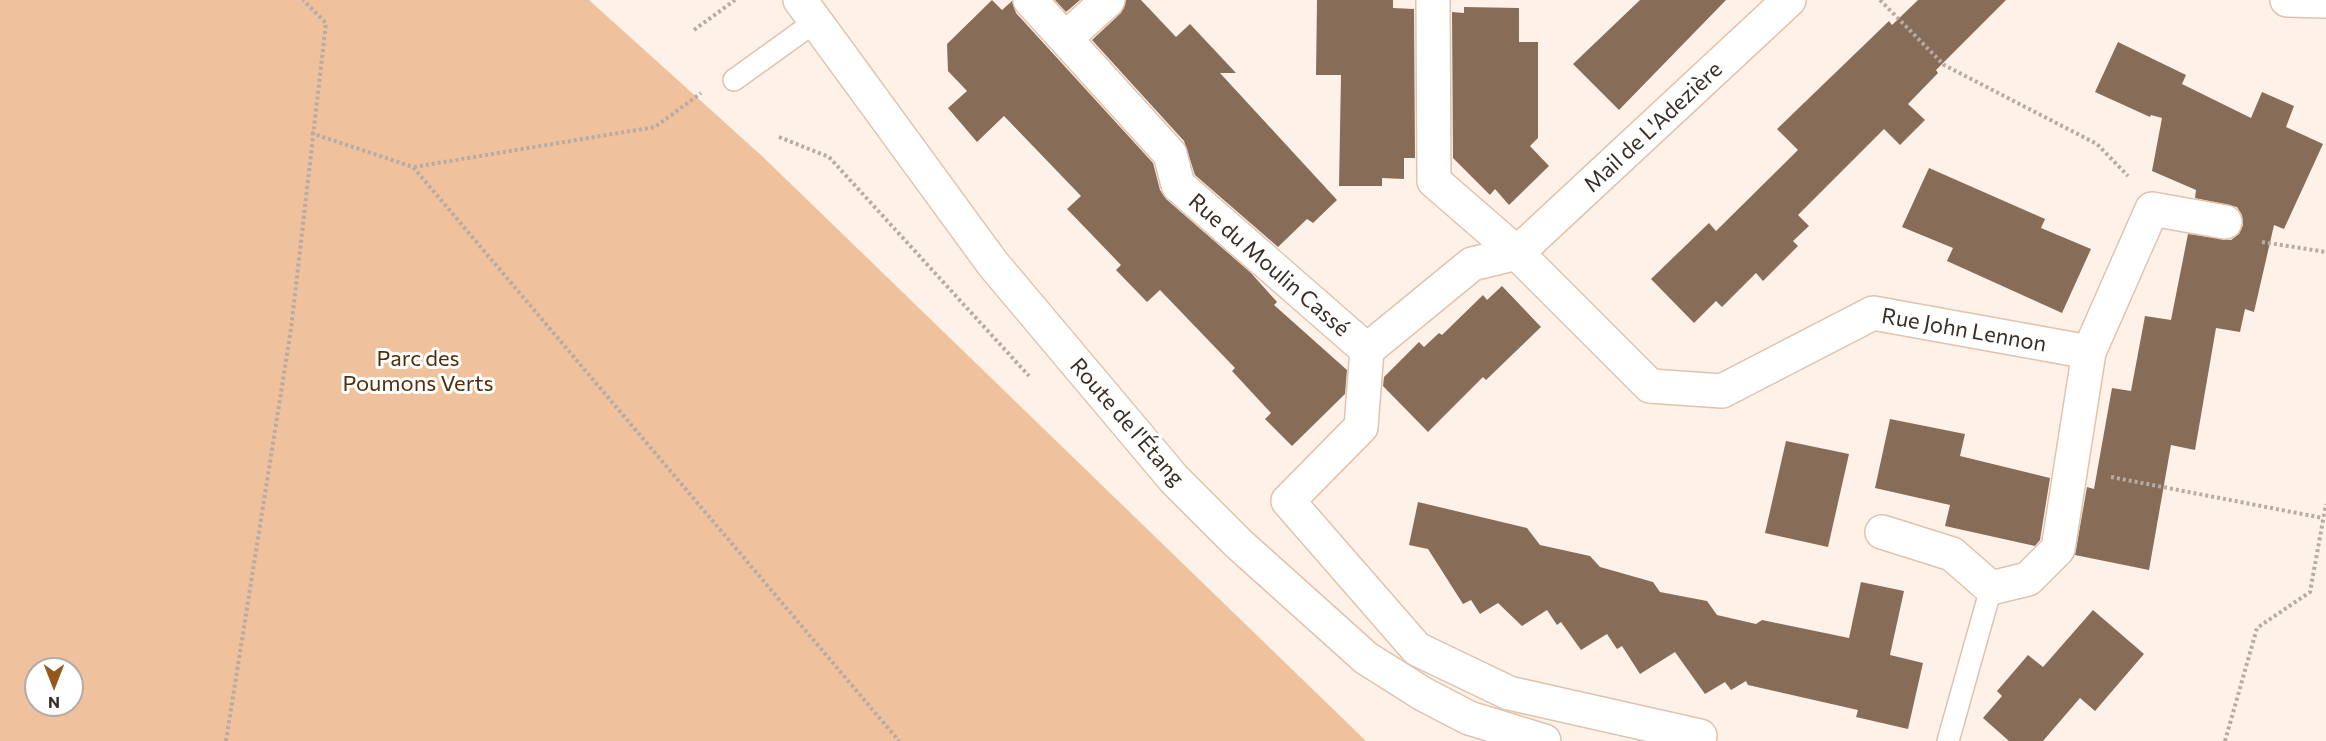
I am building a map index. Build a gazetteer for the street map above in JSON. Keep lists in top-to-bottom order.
{
  "streets": {
    "street": [
      "Mail de L'Adezière",
      "Rue du Moulin Cassé",
      "Rue John Lennon",
      "Route de l'Étang"
    ]
  },
  "crossings": [
    ["Mail de L'Adezière", "Rue du Moulin Cassé"],
    ["Mail de L'Adezière", "Rue John Lennon"],
    ["Rue du Moulin Cassé", "Rue John Lennon"]
  ],
  "parks": ["Parc des Poumons Verts"],
  "north": "bottom"
}
